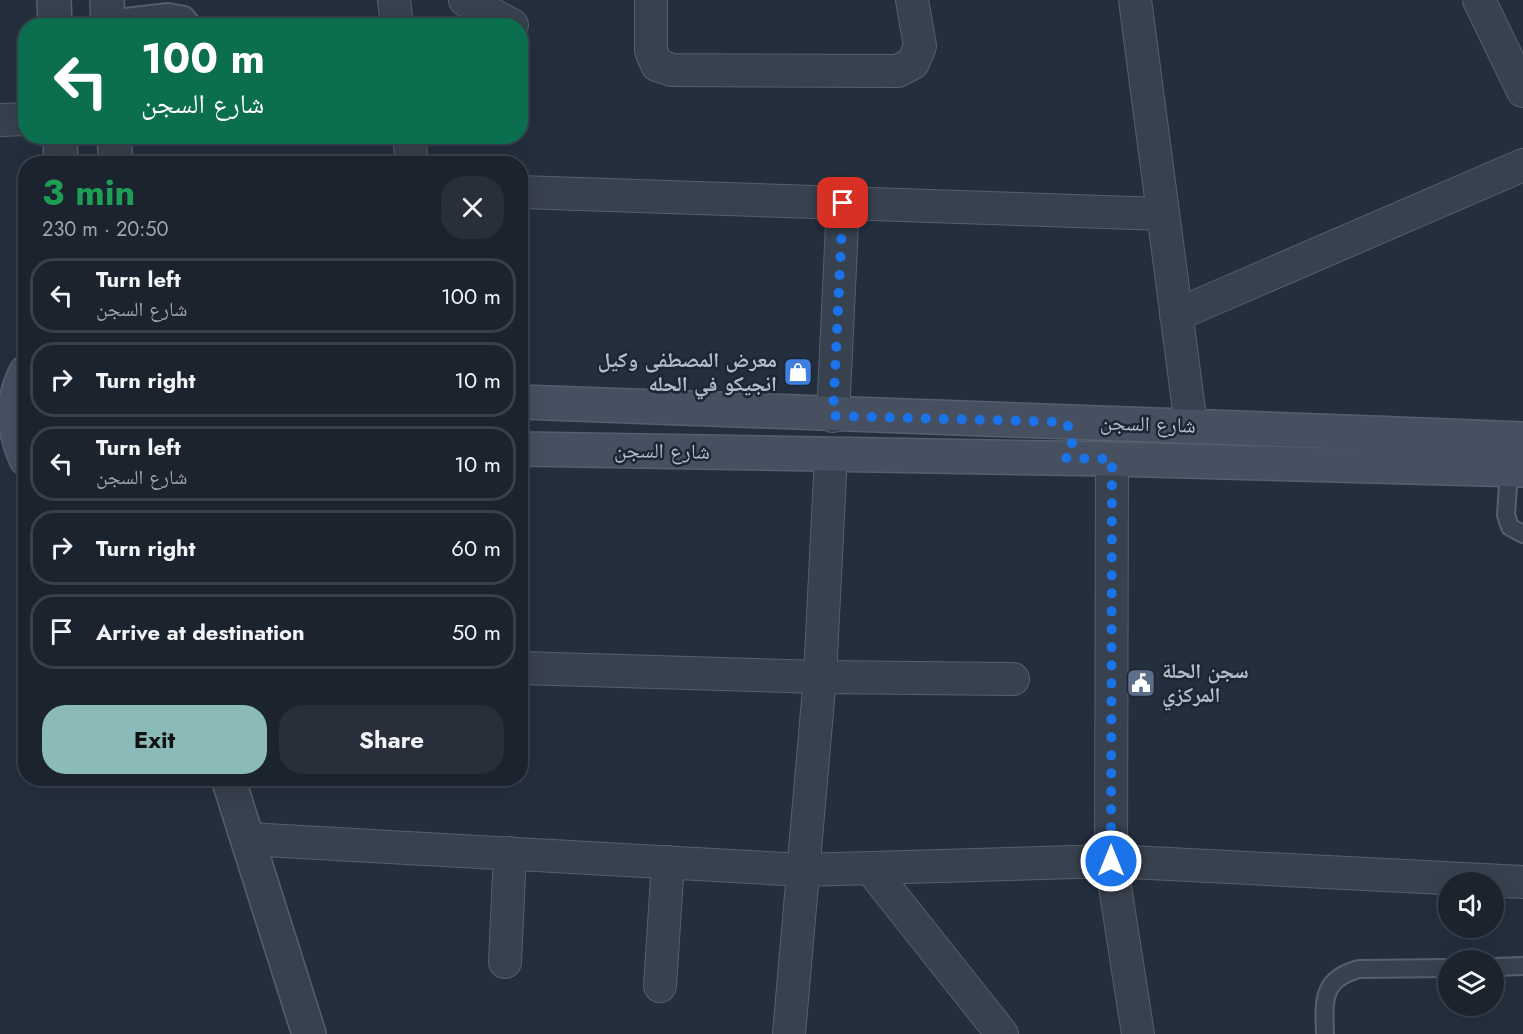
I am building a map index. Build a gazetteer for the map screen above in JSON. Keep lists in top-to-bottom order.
{
  "streets": {
    "main road": ["شارع السجن"]
  },
  "places": {
    "shop": ["معرض المصطفى وكيل انجيكو في الحله"],
    "public building": ["سجن الحلة المركزي"]
  },
  "page": {
    "turn": ["100 m", "شارع السجن"],
    "heading": ["3 min", "230 m · 20:50"],
    "list": [
      {
        "name": "Turn left",
        "note": "شارع السجن",
        "value": "100 m"
      },
      {
        "name": "Turn right",
        "value": "10 m"
      },
      {
        "name": "Turn left",
        "note": "شارع السجن",
        "value": "10 m"
      },
      {
        "name": "Turn right",
        "value": "60 m"
      },
      {
        "name": "Arrive at destination",
        "value": "50 m"
      }
    ],
    "buttons": ["Exit", "Share"]
  }
}
